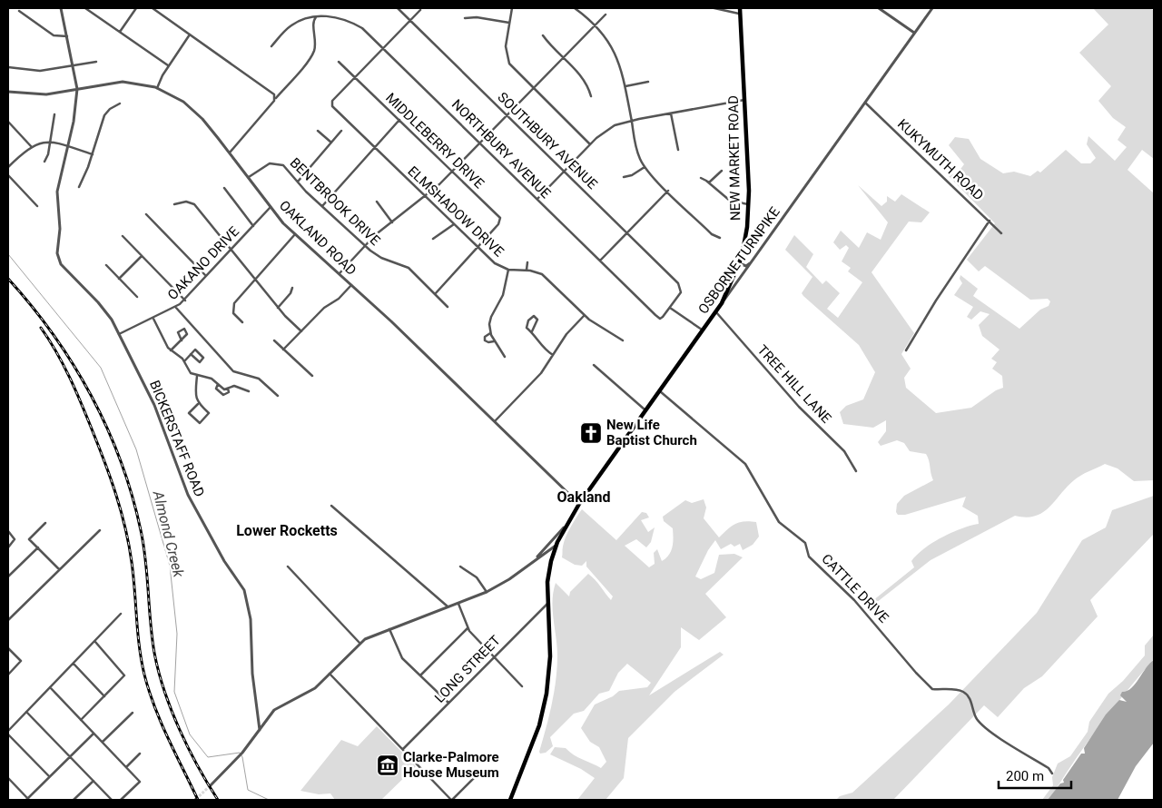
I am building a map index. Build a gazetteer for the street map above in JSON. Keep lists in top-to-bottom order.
{
  "streets": {
    "main road": ["NEW MARKET ROAD", "OSBORNE TURNPIKE"],
    "street": [
      "MIDDLEBERRY DRIVE",
      "SOUTHBURY AVENUE",
      "NORTHBURY AVENUE",
      "KUKYMUTH ROAD",
      "BENTBROOK DRIVE",
      "ELMSHADOW DRIVE",
      "OAKLAND ROAD",
      "OAKANO DRIVE",
      "TREE HILL LANE",
      "BICKERSTAFF ROAD",
      "CATTLE DRIVE",
      "LONG STREET"
    ]
  },
  "crossings": [
    ["MIDDLEBERRY DRIVE", "ELMSHADOW DRIVE"],
    ["SOUTHBURY AVENUE", "NORTHBURY AVENUE"],
    ["NEW MARKET ROAD", "OSBORNE TURNPIKE"],
    ["KUKYMUTH ROAD", "OSBORNE TURNPIKE"],
    ["BENTBROOK DRIVE", "OAKLAND ROAD"],
    ["OAKLAND ROAD", "OSBORNE TURNPIKE"],
    ["OAKLAND ROAD", "OAKANO DRIVE"],
    ["OAKLAND ROAD", "BICKERSTAFF ROAD"],
    ["OSBORNE TURNPIKE", "TREE HILL LANE"],
    ["OSBORNE TURNPIKE", "CATTLE DRIVE"],
    ["OSBORNE TURNPIKE", "LONG STREET"],
    ["OAKANO DRIVE", "BICKERSTAFF ROAD"]
  ],
  "districts": ["Oakland", "Lower Rocketts"],
  "water": ["Almond Creek"],
  "places": {
    "church": ["New Life Baptist Church"],
    "museum": ["Clarke-Palmore House Museum"]
  },
  "scale_bar": "200 m"
}
